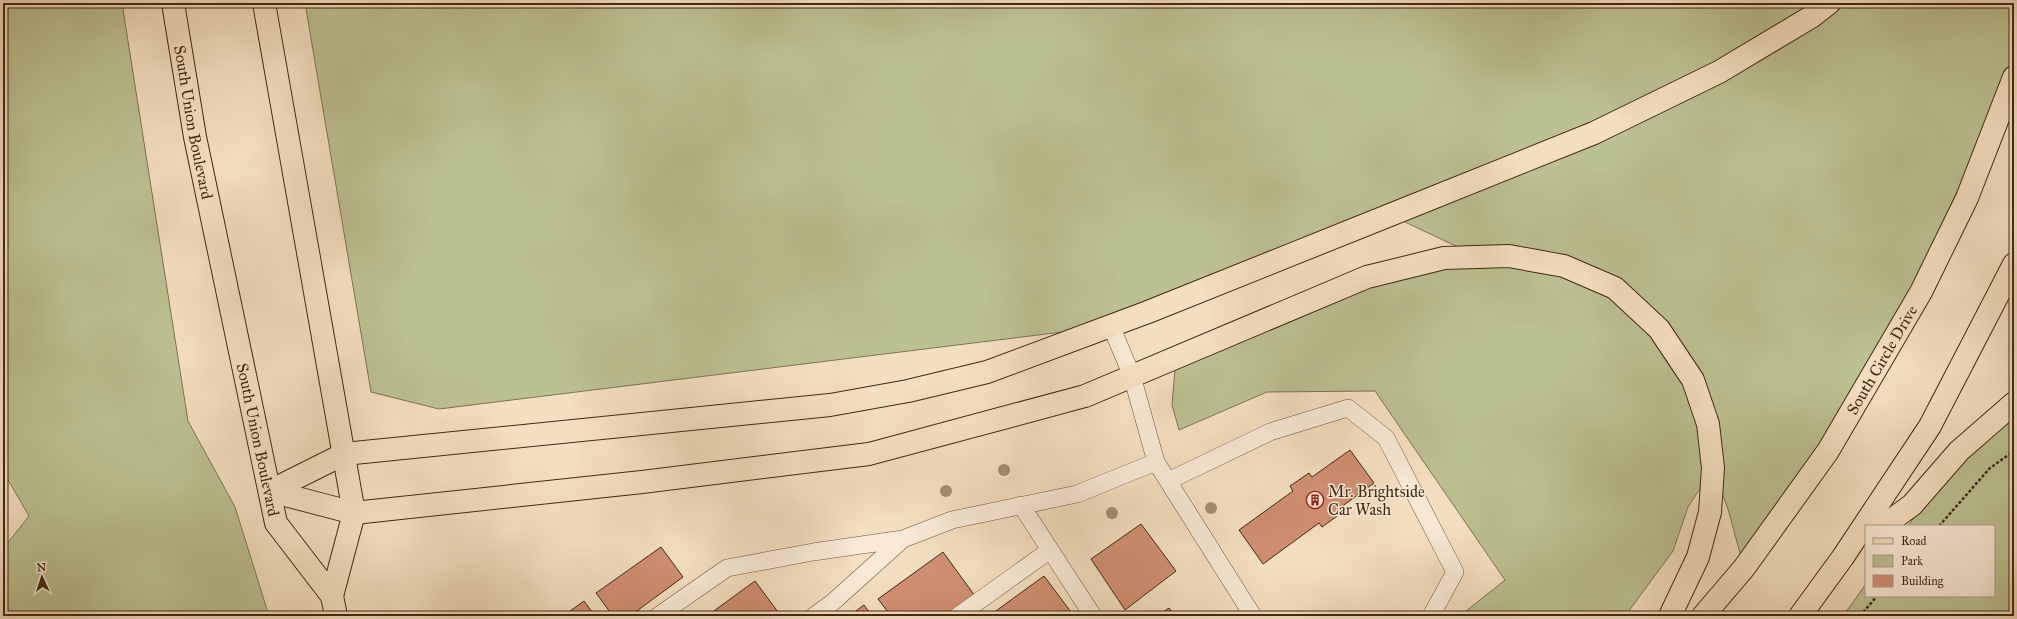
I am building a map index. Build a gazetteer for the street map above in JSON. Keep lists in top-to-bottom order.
{
  "streets": {
    "main road": ["South Union Boulevard", "South Circle Drive"]
  },
  "places": {
    "building": ["Mr. Brightside Car Wash"]
  },
  "legend": ["Road", "Park", "Building"],
  "north": "top"
}
